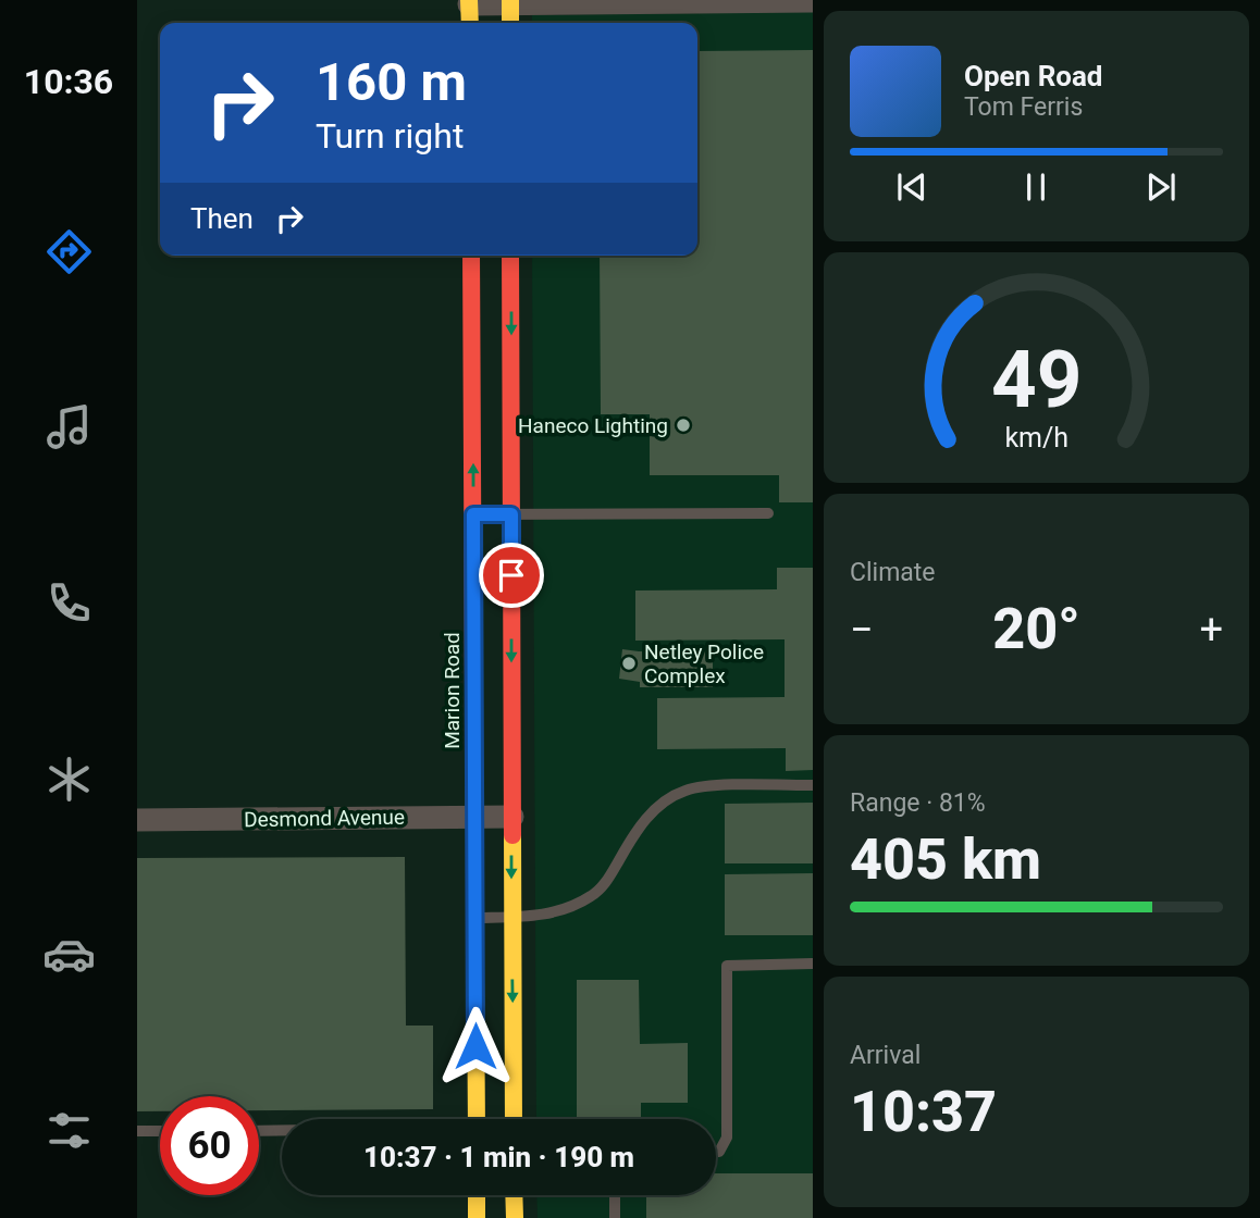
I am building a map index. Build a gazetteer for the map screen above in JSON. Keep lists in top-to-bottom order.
{
  "streets": {
    "main road": ["Marion Road"],
    "street": ["Desmond Avenue"]
  },
  "crossings": [
    ["Marion Road", "Desmond Avenue"]
  ],
  "places": ["Haneco Lighting", "Netley Police Complex"],
  "page": {
    "tabs": "10:36",
    "turn": ["160 m", "Turn right"],
    "song": ["Open Road", "Tom Ferris"],
    "then": "Then",
    "tile": [
      "Climate",
      ["Range · 81%", "405 km"],
      ["Arrival", "10:37"]
    ],
    "heat": ["−", "20°", "+"],
    "limit": "60",
    "trip": "10:37 · 1 min · 190 m",
    "gauge": ["49", "km/h"]
  }
}
